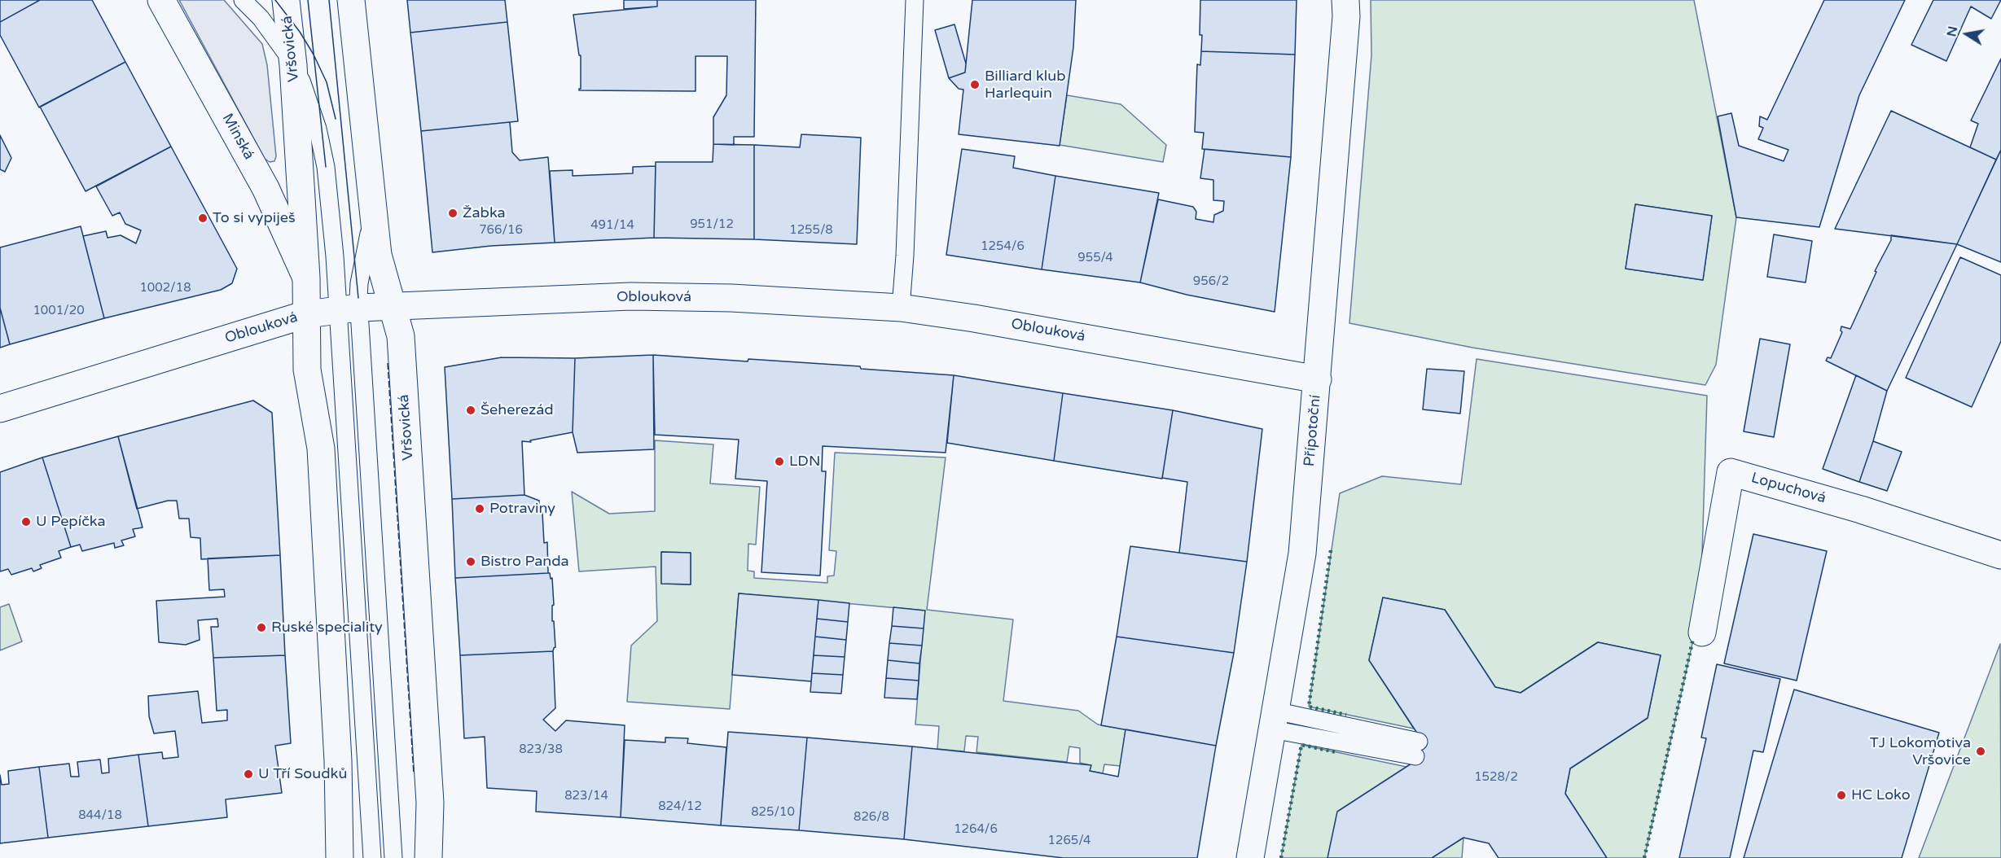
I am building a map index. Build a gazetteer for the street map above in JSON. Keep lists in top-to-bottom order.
{
  "streets": {
    "street": [
      "Vršovická",
      "Minská",
      "Oblouková",
      "Přípotoční",
      "Lopuchová"
    ]
  },
  "crossings": [
    ["Vršovická", "Minská"],
    ["Vršovická", "Oblouková"],
    ["Oblouková", "Přípotoční"]
  ],
  "places": [
    "Billiard klub Harlequin",
    "Žabka",
    "To si vypiješ",
    "Šeherezád",
    "LDN",
    "Potraviny",
    "U Pepíčka",
    "Bistro Panda",
    "Ruské speciality",
    "TJ Lokomotiva Vršovice",
    "U Tří Soudků",
    "HC Loko"
  ],
  "house_numbers": [
    "951/12",
    "491/14",
    "766/16",
    "1255/8",
    "1254/6",
    "955/4",
    "956/2",
    "1002/18",
    "1001/20",
    "823/38",
    "1528/2",
    "823/14",
    "824/12",
    "825/10",
    "844/18",
    "826/8",
    "1264/6",
    "1265/4"
  ],
  "north": "left"
}
